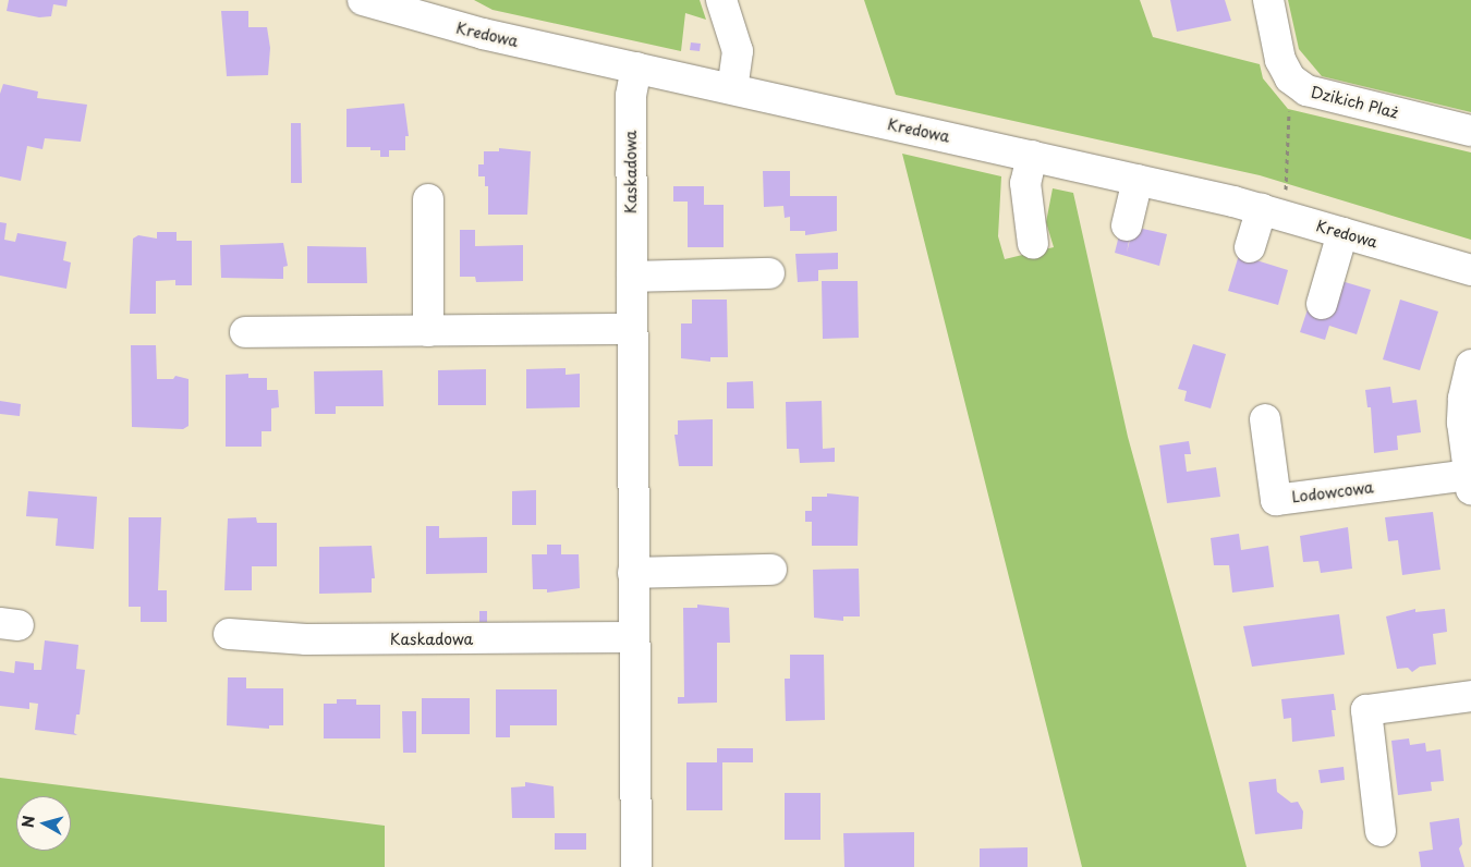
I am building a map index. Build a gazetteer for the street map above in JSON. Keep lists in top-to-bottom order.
{
  "streets": {
    "street": [
      "Kredowa",
      "Dzikich Plaż",
      "Kaskadowa",
      "Lodowcowa"
    ]
  },
  "crossings": [
    ["Kredowa", "Kaskadowa"]
  ],
  "north": "left"
}
